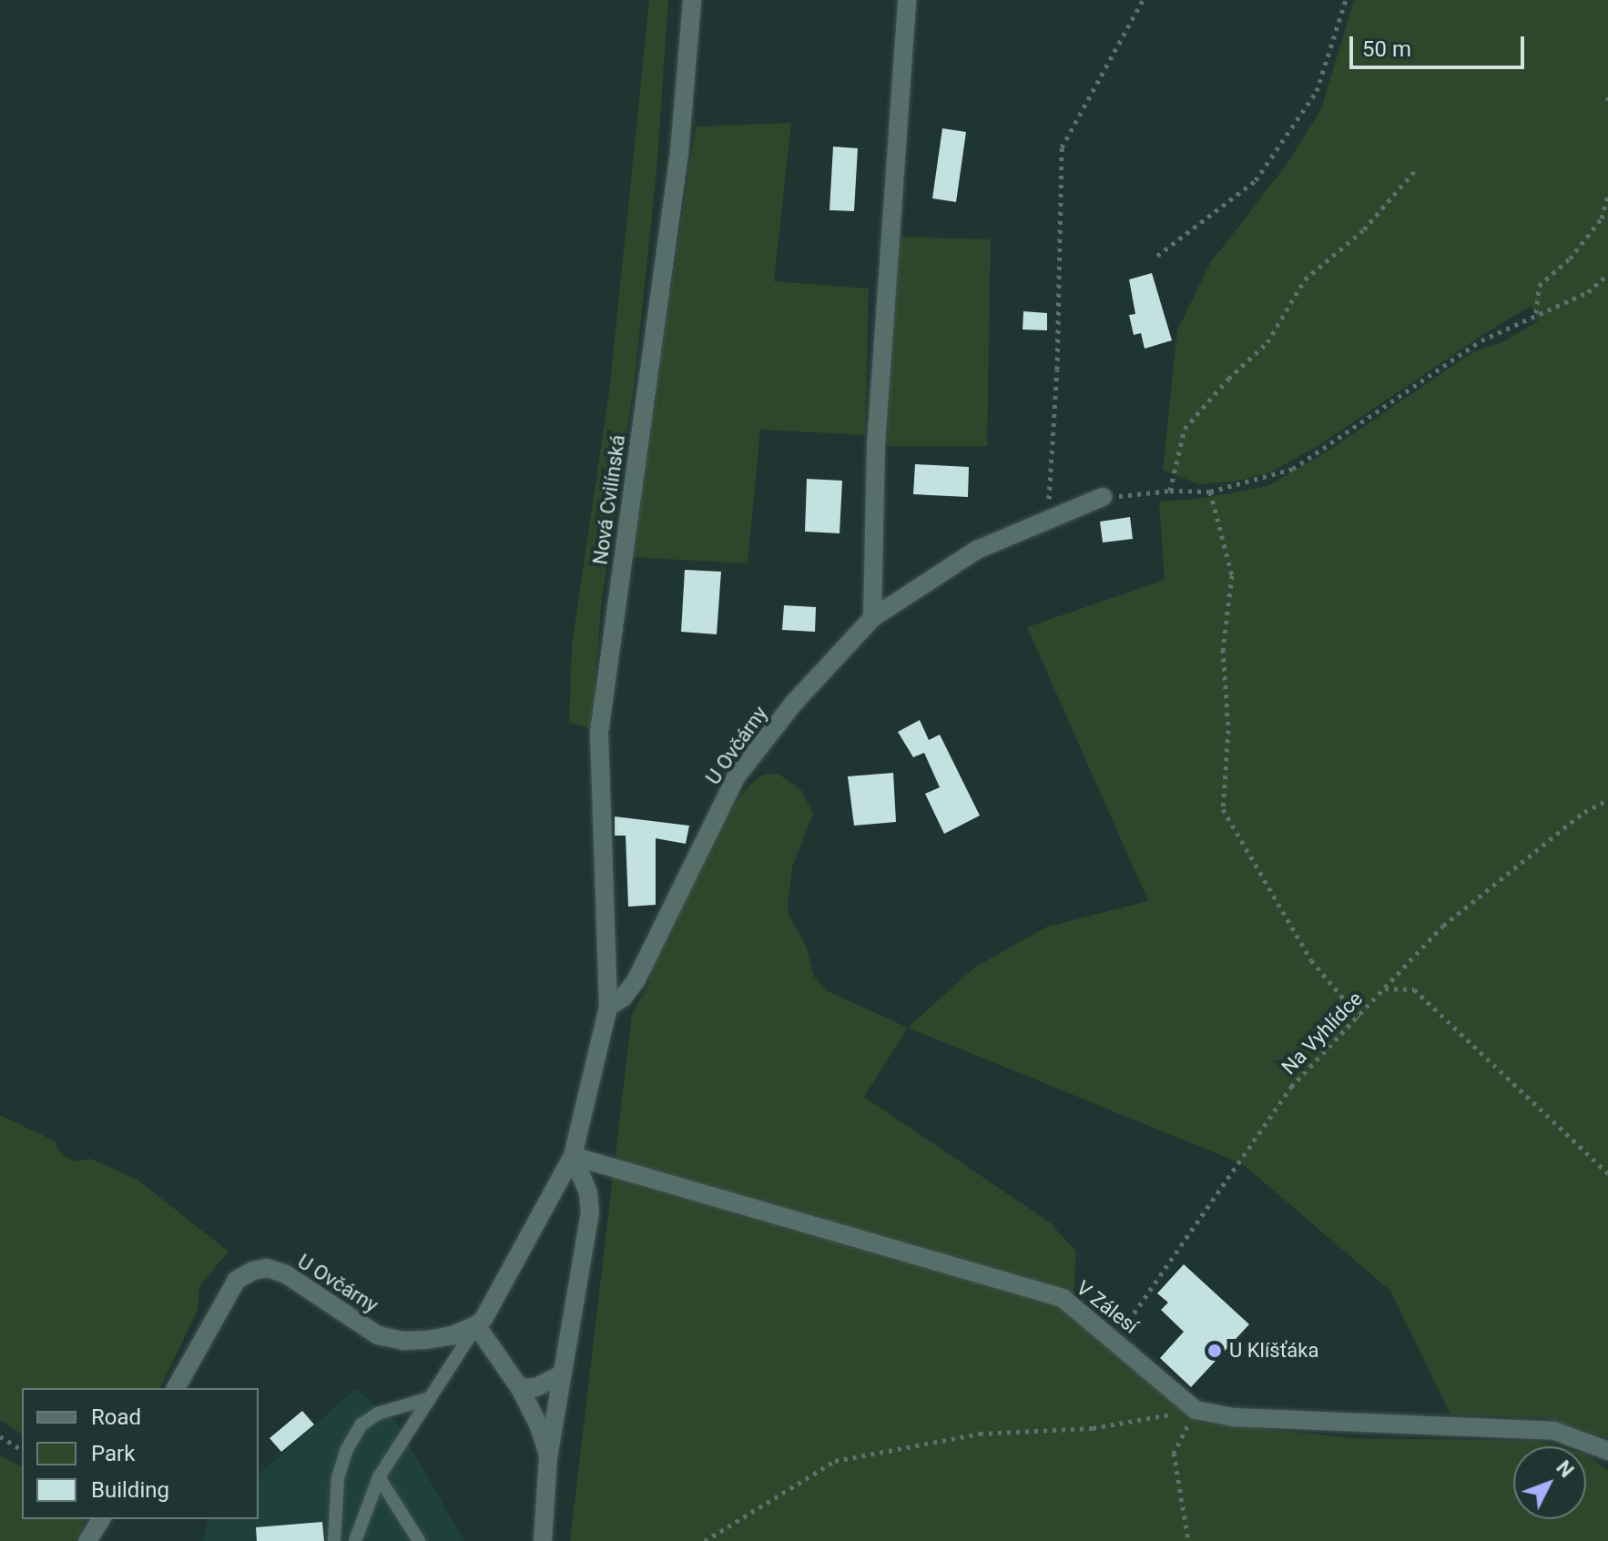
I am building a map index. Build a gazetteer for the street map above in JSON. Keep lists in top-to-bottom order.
{
  "streets": {
    "street": ["Nová Cvilínská", "U Ovčárny", "V Zálesí"],
    "path": ["Na Vyhlídce"]
  },
  "crossings": [
    ["Nová Cvilínská", "U Ovčárny"],
    ["Na Vyhlídce", "V Zálesí"]
  ],
  "places": ["U Klíšťáka"],
  "legend": ["Road", "Park", "Building"],
  "scale_bar": "50 m",
  "north": "top right"
}
